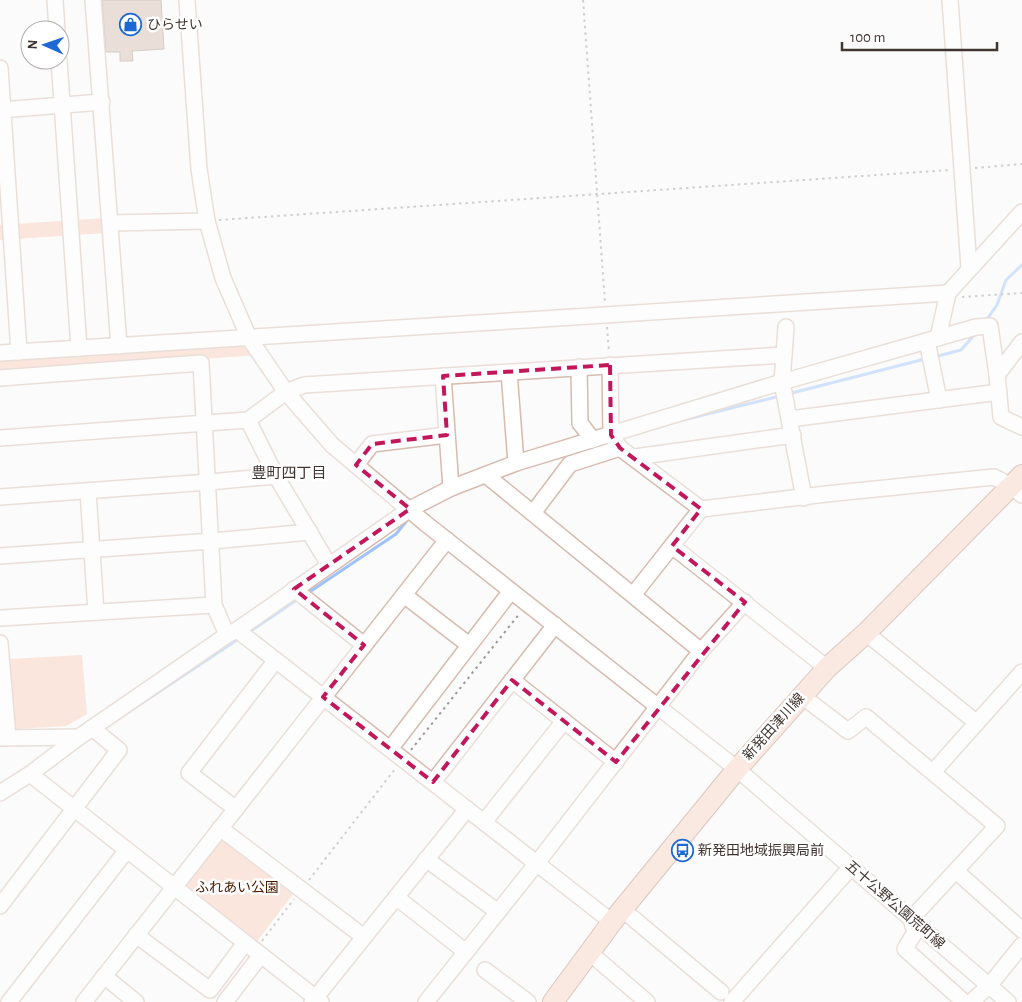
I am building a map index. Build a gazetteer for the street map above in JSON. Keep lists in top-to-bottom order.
{
  "streets": {
    "main road": ["新発田津川線"],
    "street": ["五十公野公園荒町線"]
  },
  "crossings": [
    ["新発田津川線", "五十公野公園荒町線"]
  ],
  "districts": ["豊町四丁目"],
  "parks": ["ふれあい公園"],
  "places": {
    "shop": ["ひらせい"],
    "bus stop": ["新発田地域振興局前"]
  },
  "scale_bar": "100 m",
  "north": "left"
}
